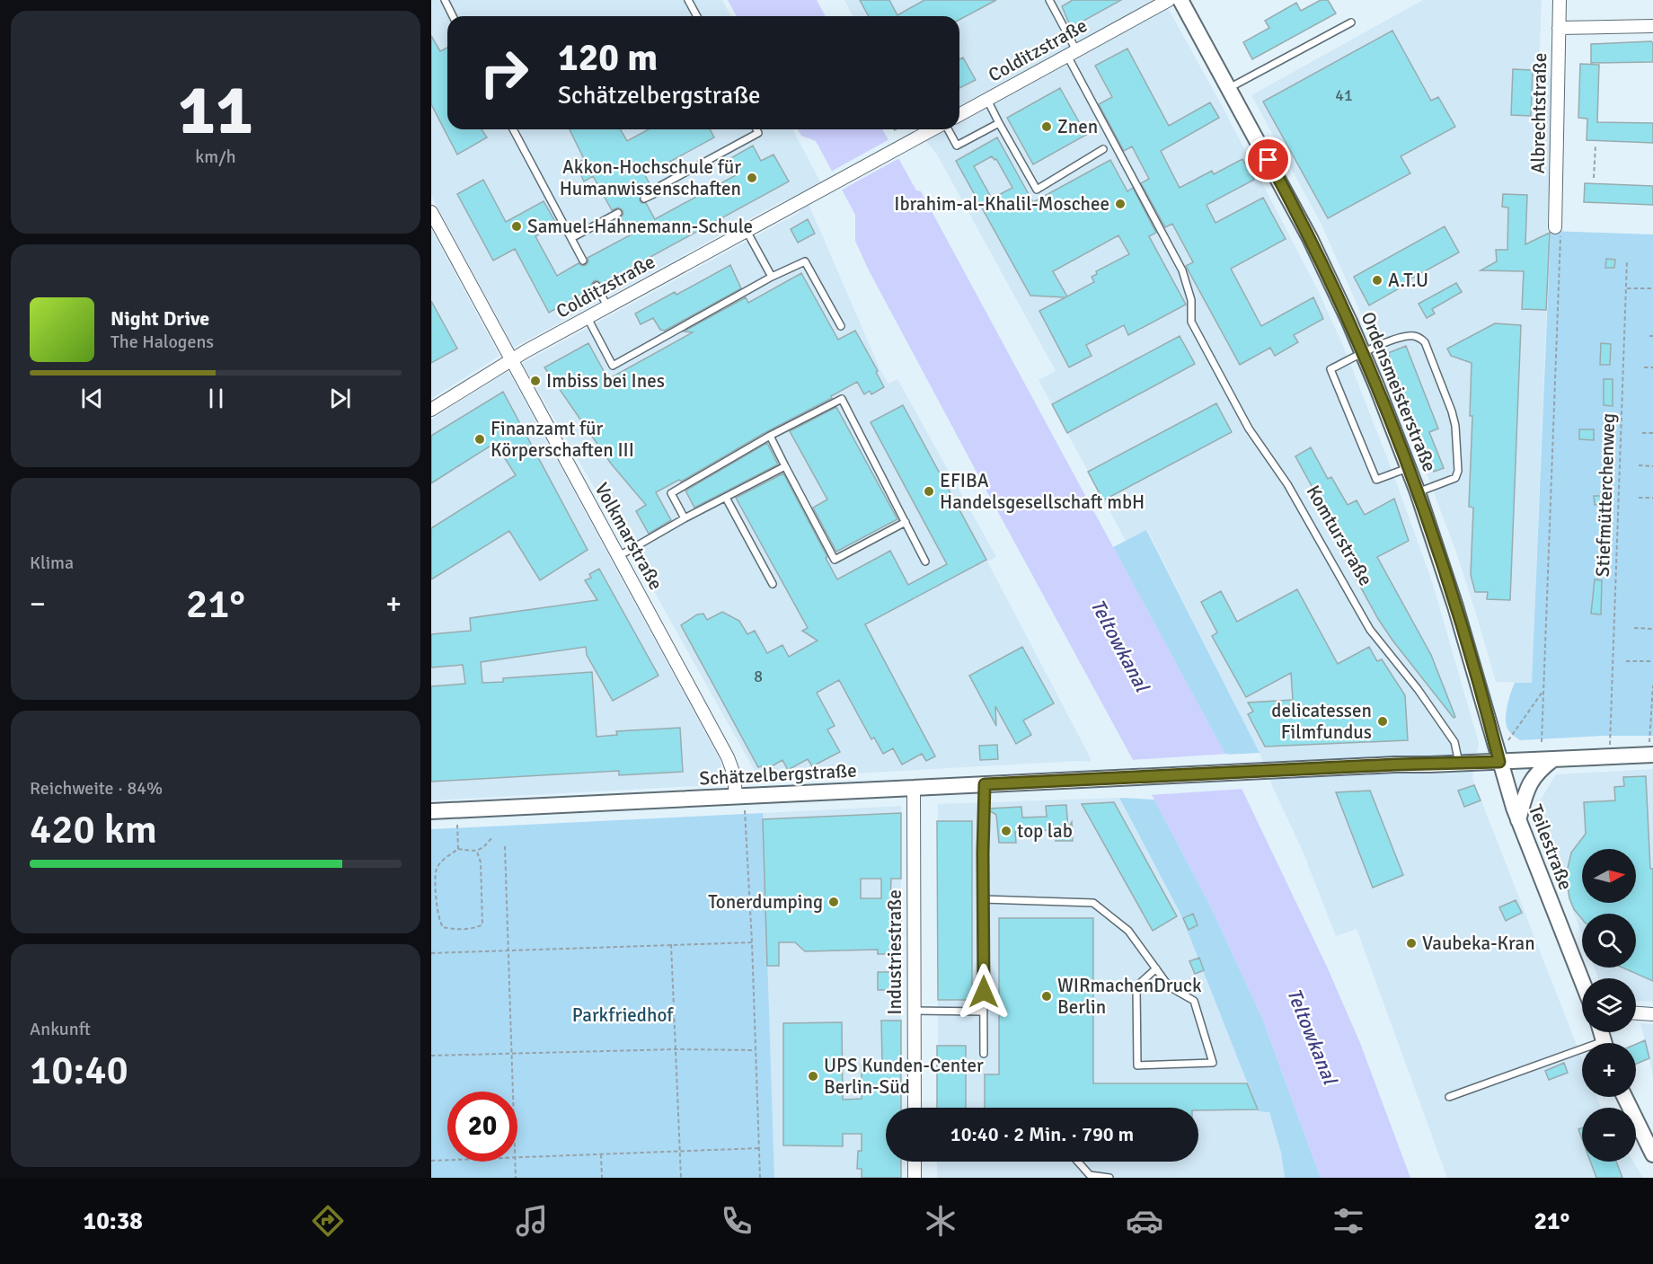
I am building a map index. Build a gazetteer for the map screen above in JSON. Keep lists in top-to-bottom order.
{
  "streets": {
    "street": [
      "Colditzstraße",
      "Albrechtstraße",
      "Ordensmeisterstraße",
      "Volkmarstraße",
      "Schätzelbergstraße",
      "Teilestraße",
      "Industriestraße"
    ],
    "lane": ["Komturstraße"],
    "path": ["Stiefmütterchenweg"]
  },
  "crossings": [
    ["Colditzstraße", "Komturstraße"],
    ["Colditzstraße", "Volkmarstraße"],
    ["Ordensmeisterstraße", "Teilestraße"],
    ["Komturstraße", "Schätzelbergstraße"],
    ["Volkmarstraße", "Schätzelbergstraße"],
    ["Schätzelbergstraße", "Industriestraße"]
  ],
  "water": ["Teltowkanal"],
  "parks": ["Parkfriedhof"],
  "places": [
    "Znen",
    "Akkon-Hochschule für Humanwissenschaften",
    "Ibrahim-al-Khalil-Moschee",
    "Samuel-Hahnemann-Schule",
    "A.T.U",
    "Imbiss bei Ines",
    "Finanzamt für Körperschaften III",
    "EFIBA Handelsgesellschaft mbH",
    "delicatessen Filmfundus",
    "top lab",
    "Tonerdumping",
    "Vaubeka-Kran",
    "WIRmachenDruck Berlin",
    "UPS Kunden-Center Berlin-Süd"
  ],
  "house_numbers": ["41", "8"],
  "north": "right",
  "page": {
    "tile": [
      ["11", "km/h"],
      "Klima",
      ["Reichweite · 84%", "420 km"],
      ["Ankunft", "10:40"]
    ],
    "turn": ["120 m", "Schätzelbergstraße"],
    "song": ["Night Drive", "The Halogens"],
    "heat": ["−", "21°", "+"],
    "map_buttons": ["+", "−"],
    "limit": "20",
    "trip": "10:40 · 2 Min. · 790 m",
    "tabs": ["10:38", "21°"]
  }
}
